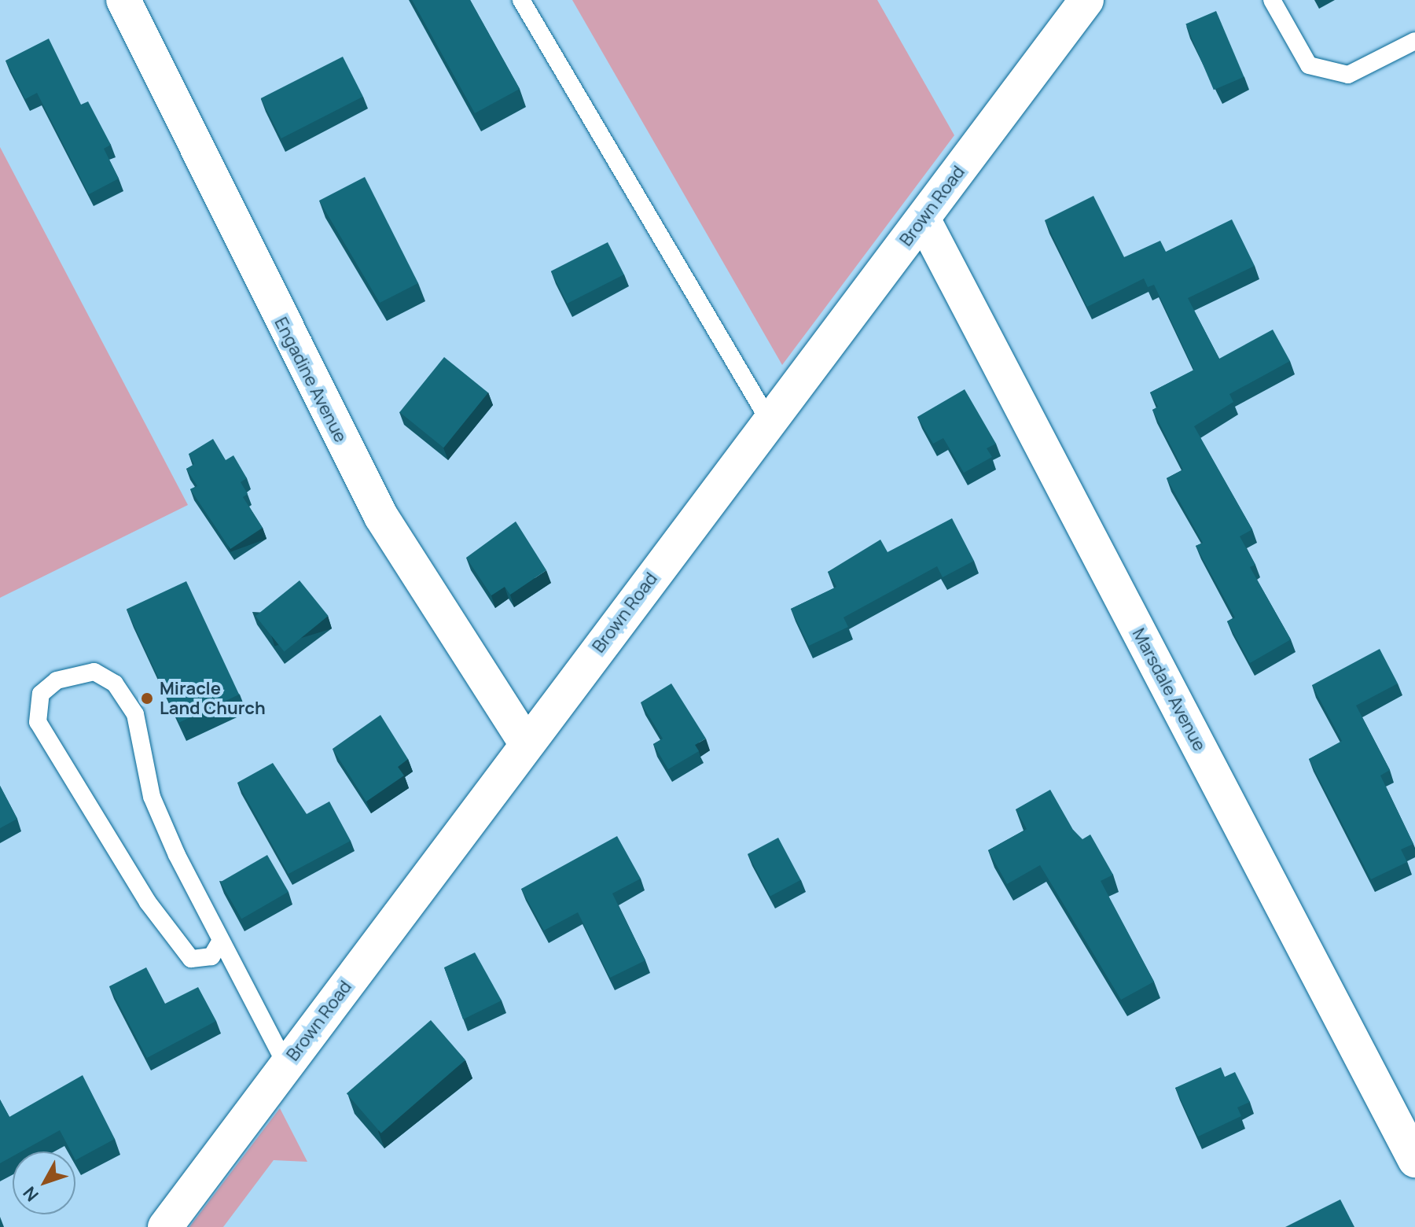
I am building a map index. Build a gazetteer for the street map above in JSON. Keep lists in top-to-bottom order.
{
  "streets": {
    "street": ["Brown Road", "Engadine Avenue", "Marsdale Avenue"]
  },
  "crossings": [
    ["Brown Road", "Engadine Avenue"],
    ["Brown Road", "Marsdale Avenue"]
  ],
  "places": ["Miracle Land Church"],
  "north": "bottom left"
}
